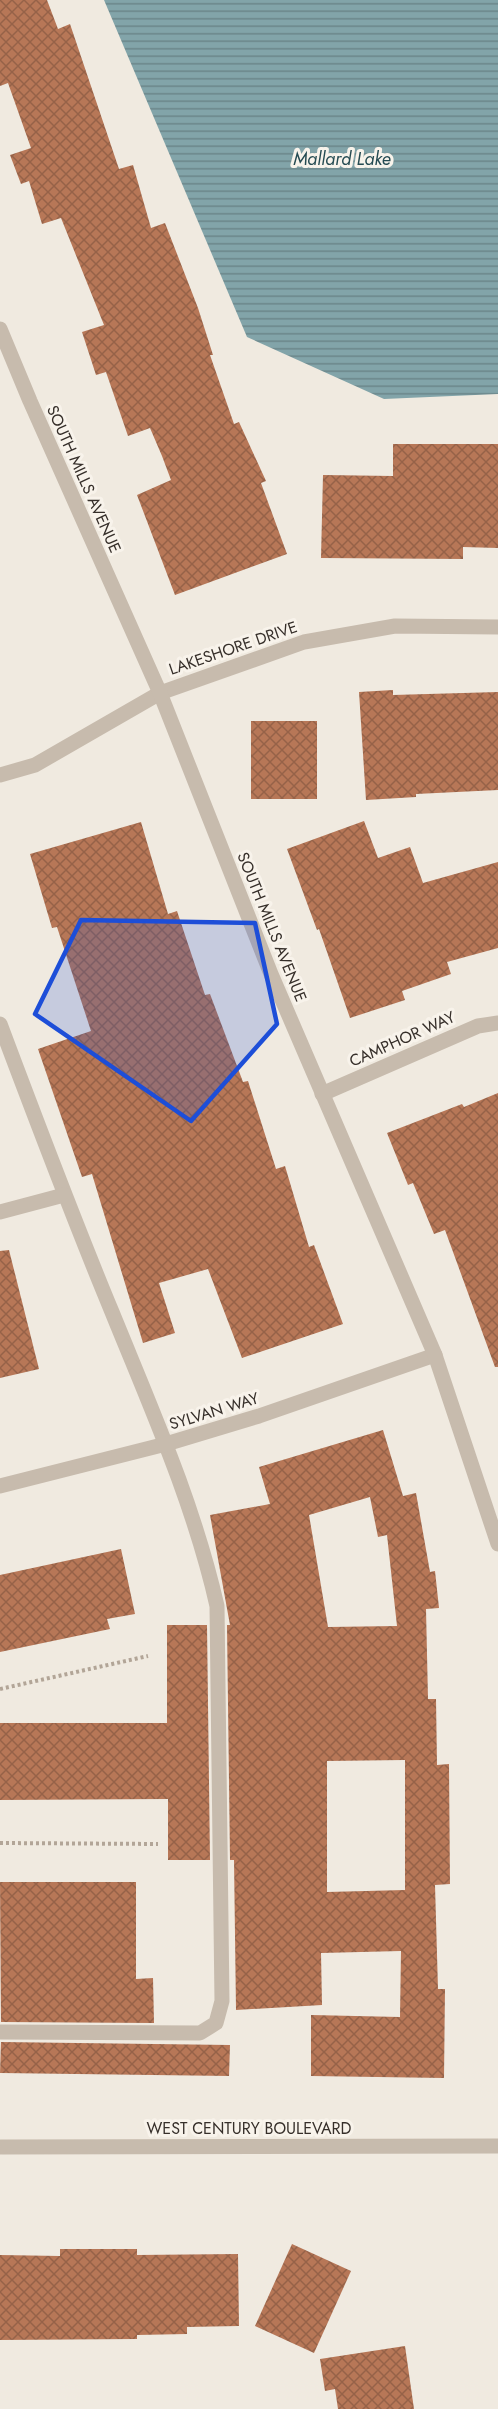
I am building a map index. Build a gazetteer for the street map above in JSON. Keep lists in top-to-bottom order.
{
  "streets": {
    "street": [
      "SOUTH MILLS AVENUE",
      "LAKESHORE DRIVE",
      "CAMPHOR WAY",
      "SYLVAN WAY",
      "WEST CENTURY BOULEVARD"
    ]
  },
  "crossings": [
    ["SOUTH MILLS AVENUE", "LAKESHORE DRIVE"],
    ["SOUTH MILLS AVENUE", "CAMPHOR WAY"],
    ["SOUTH MILLS AVENUE", "SYLVAN WAY"]
  ],
  "water": ["Mallard Lake"]
}
